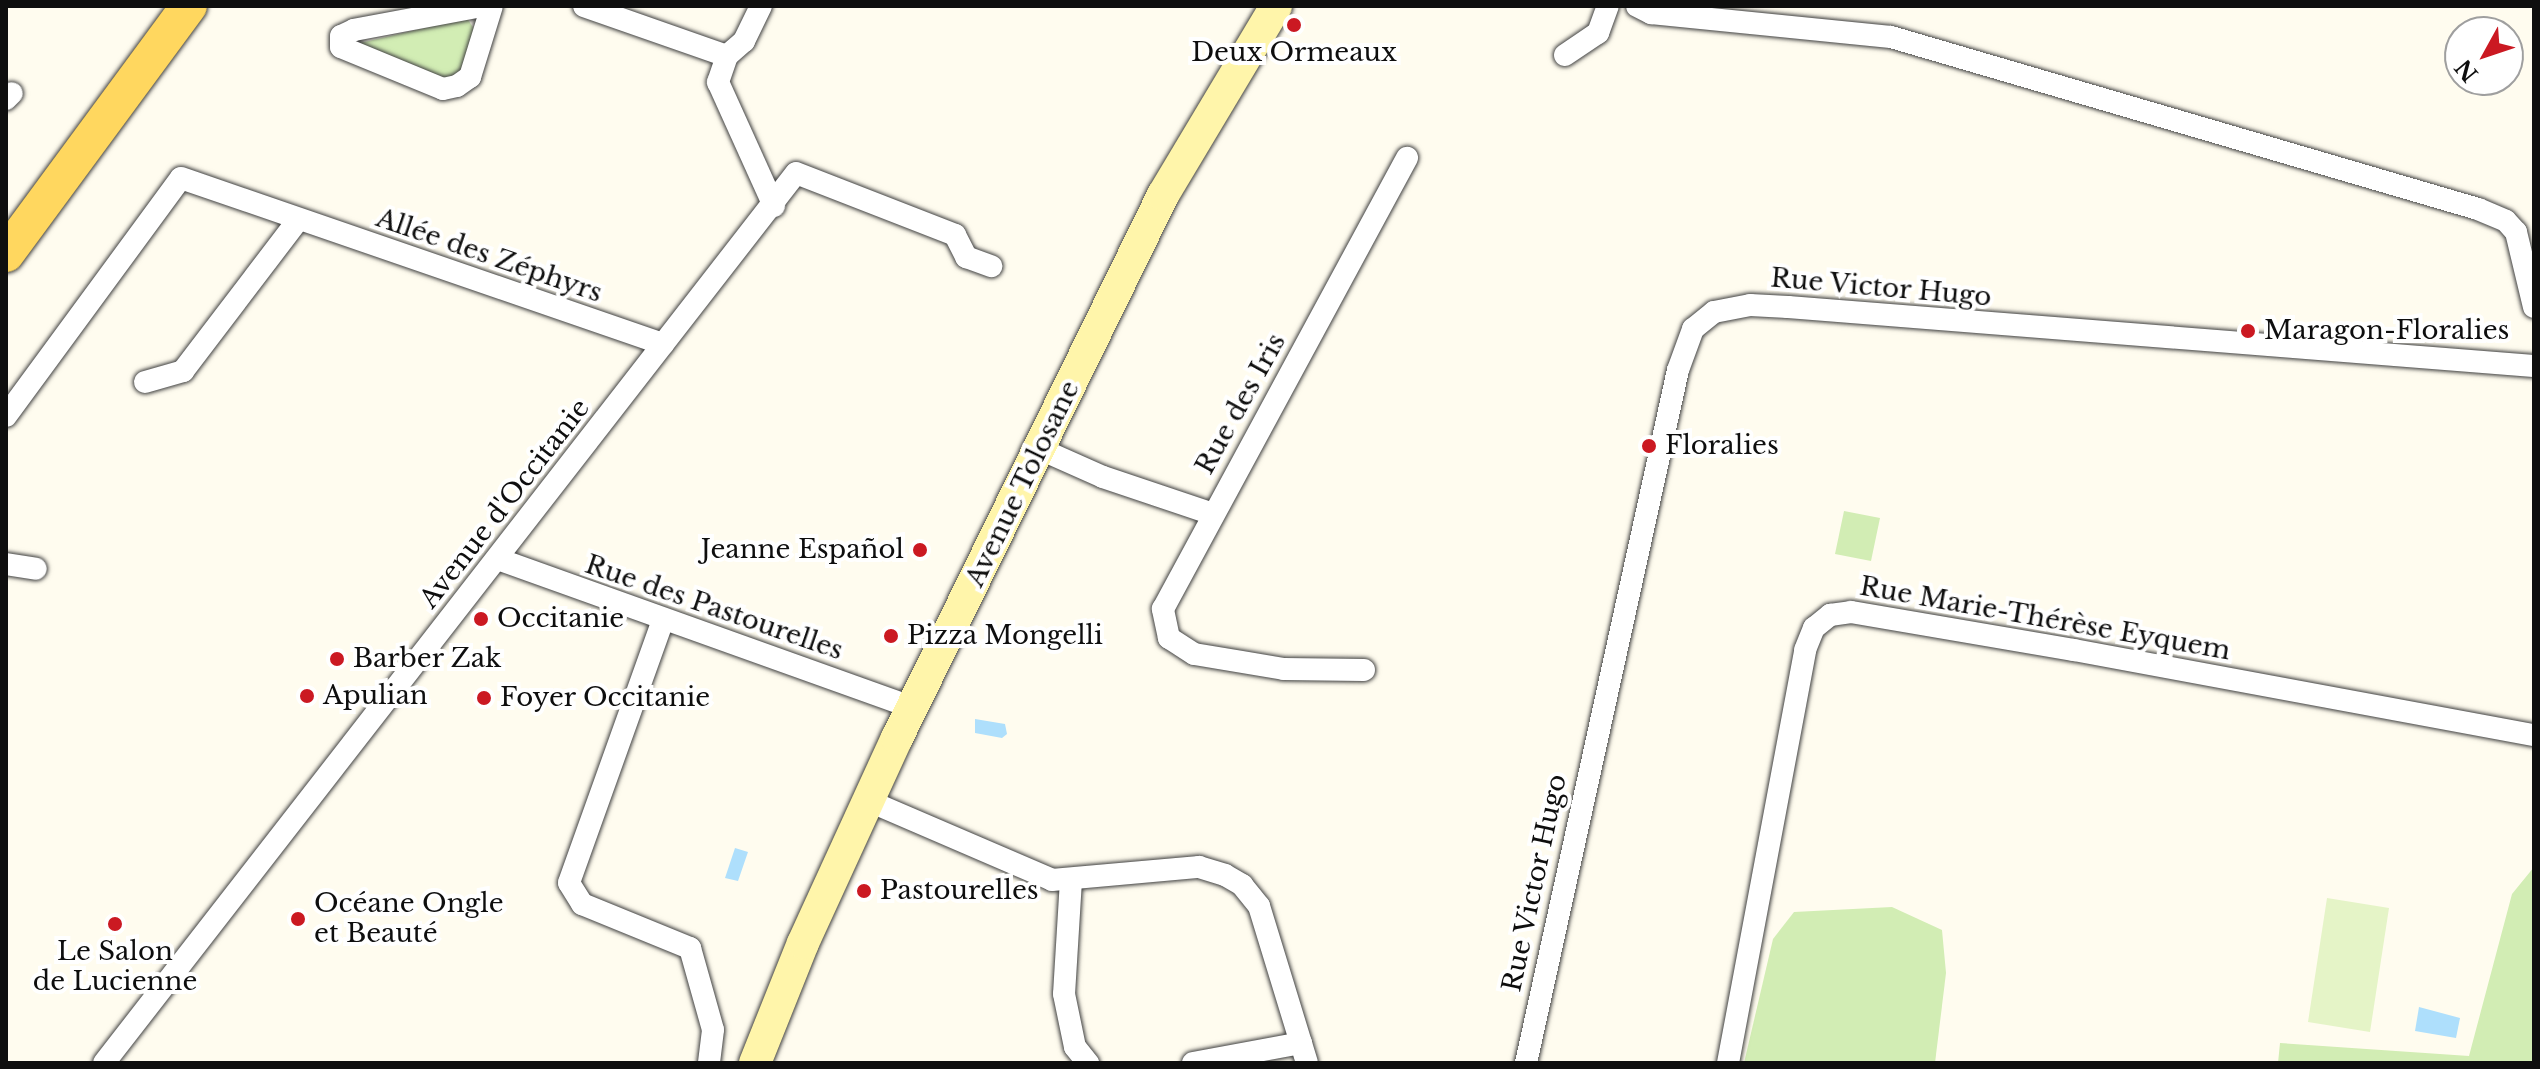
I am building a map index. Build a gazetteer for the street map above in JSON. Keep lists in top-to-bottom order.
{
  "streets": {
    "main road": ["Avenue Tolosane"],
    "street": [
      "Allée des Zéphyrs",
      "Rue Victor Hugo",
      "Rue des Iris",
      "Avenue d'Occitanie",
      "Rue des Pastourelles",
      "Rue Marie-Thérèse Eyquem"
    ]
  },
  "crossings": [
    ["Allée des Zéphyrs", "Avenue d'Occitanie"],
    ["Rue des Iris", "Avenue Tolosane"],
    ["Avenue Tolosane", "Rue des Pastourelles"],
    ["Avenue d'Occitanie", "Rue des Pastourelles"]
  ],
  "places": [
    "Deux Ormeaux",
    "Maragon-Floralies",
    "Floralies",
    "Jeanne Español",
    "Occitanie",
    "Pizza Mongelli",
    "Barber Zak",
    "Apulian",
    "Foyer Occitanie",
    "Pastourelles",
    "Océane Ongle et Beauté",
    "Le Salon de Lucienne"
  ],
  "north": "bottom left"
}
